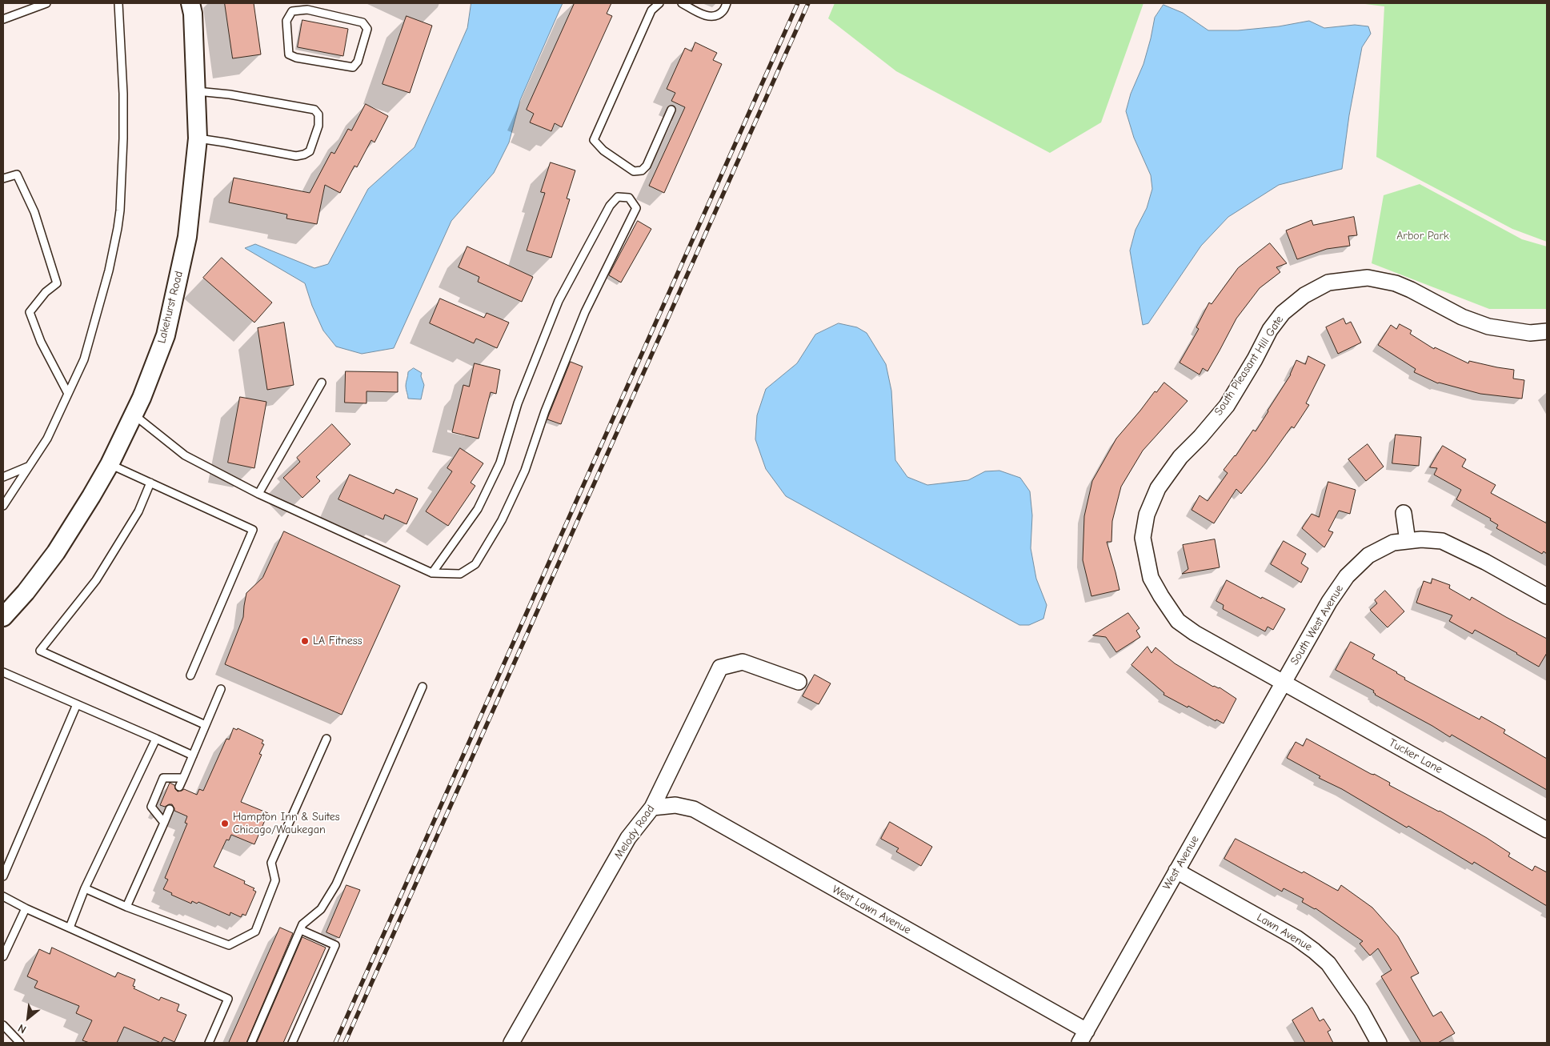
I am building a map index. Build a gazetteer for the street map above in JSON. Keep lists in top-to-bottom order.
{
  "streets": {
    "street": [
      "Lakehurst Road",
      "South Pleasant Hill Gate",
      "South West Avenue",
      "Tucker Lane",
      "Melody Road",
      "West Avenue",
      "West Lawn Avenue",
      "Lawn Avenue"
    ]
  },
  "crossings": [
    ["South Pleasant Hill Gate", "South West Avenue"],
    ["South Pleasant Hill Gate", "Tucker Lane"],
    ["South Pleasant Hill Gate", "West Avenue"],
    ["South West Avenue", "Tucker Lane"],
    ["South West Avenue", "West Avenue"],
    ["Tucker Lane", "West Avenue"],
    ["Melody Road", "West Lawn Avenue"],
    ["West Avenue", "West Lawn Avenue"],
    ["West Avenue", "Lawn Avenue"]
  ],
  "parks": ["Arbor Park"],
  "places": ["LA Fitness", "Hampton Inn & Suites Chicago/Waukegan"],
  "north": "bottom left"
}
